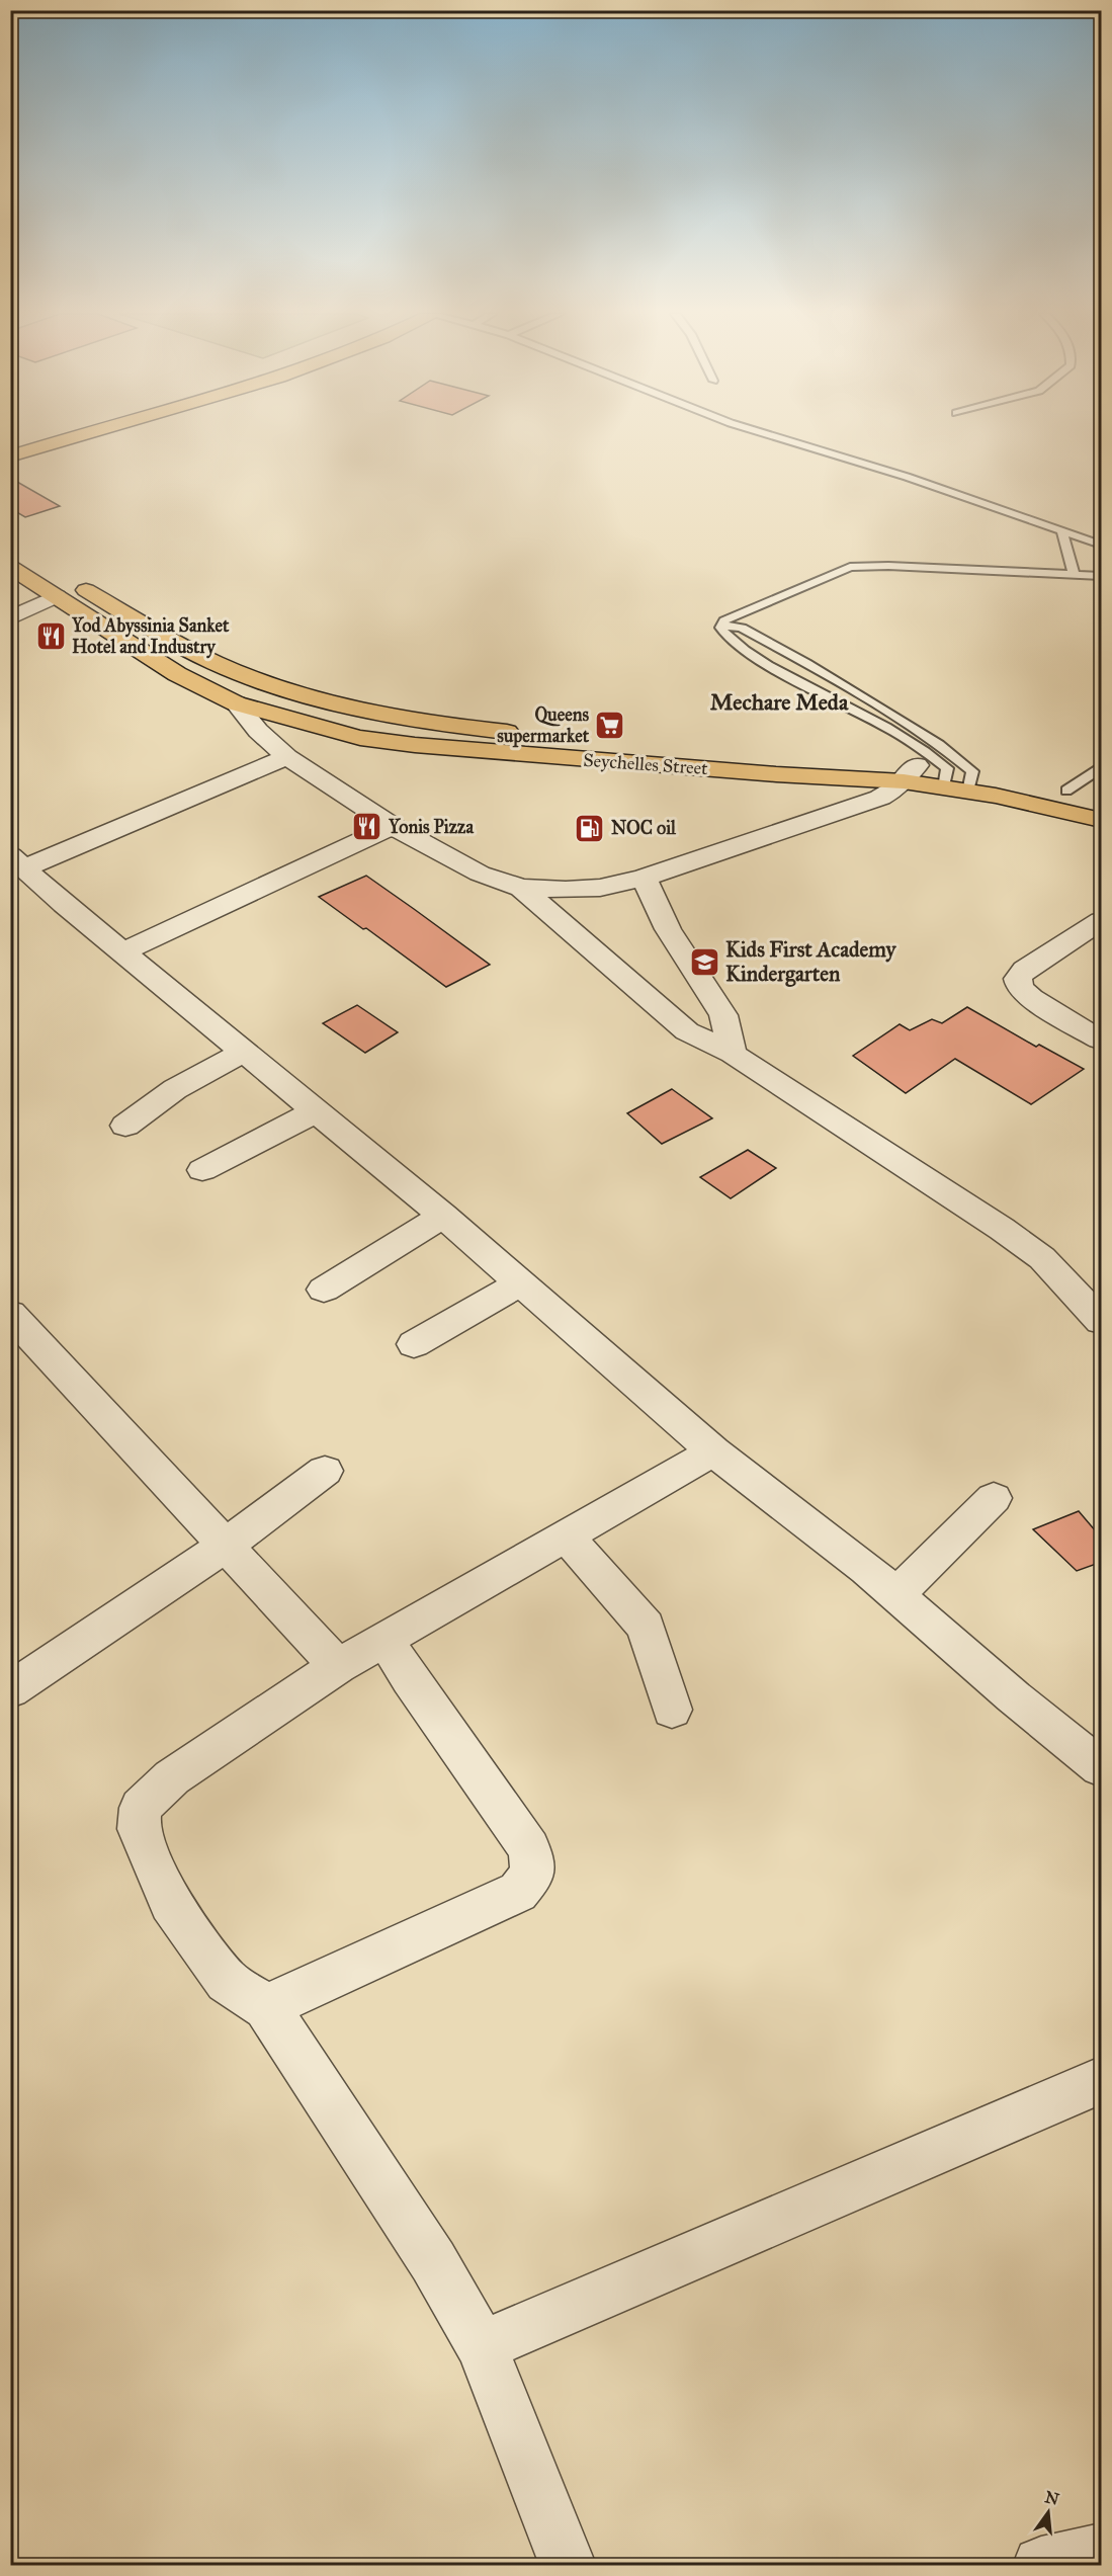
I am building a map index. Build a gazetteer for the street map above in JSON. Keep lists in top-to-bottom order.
{
  "streets": {
    "main road": ["Seychelles Street"]
  },
  "districts": ["Mechare Meda"],
  "places": {
    "restaurant": ["Yod Abyssinia Sanket Hotel and Industry", "Yonis Pizza"],
    "supermarket": ["Queens supermarket"],
    "fuel station": ["NOC oil"],
    "school or university": ["Kids First Academy Kindergarten"]
  },
  "north": "top"
}
